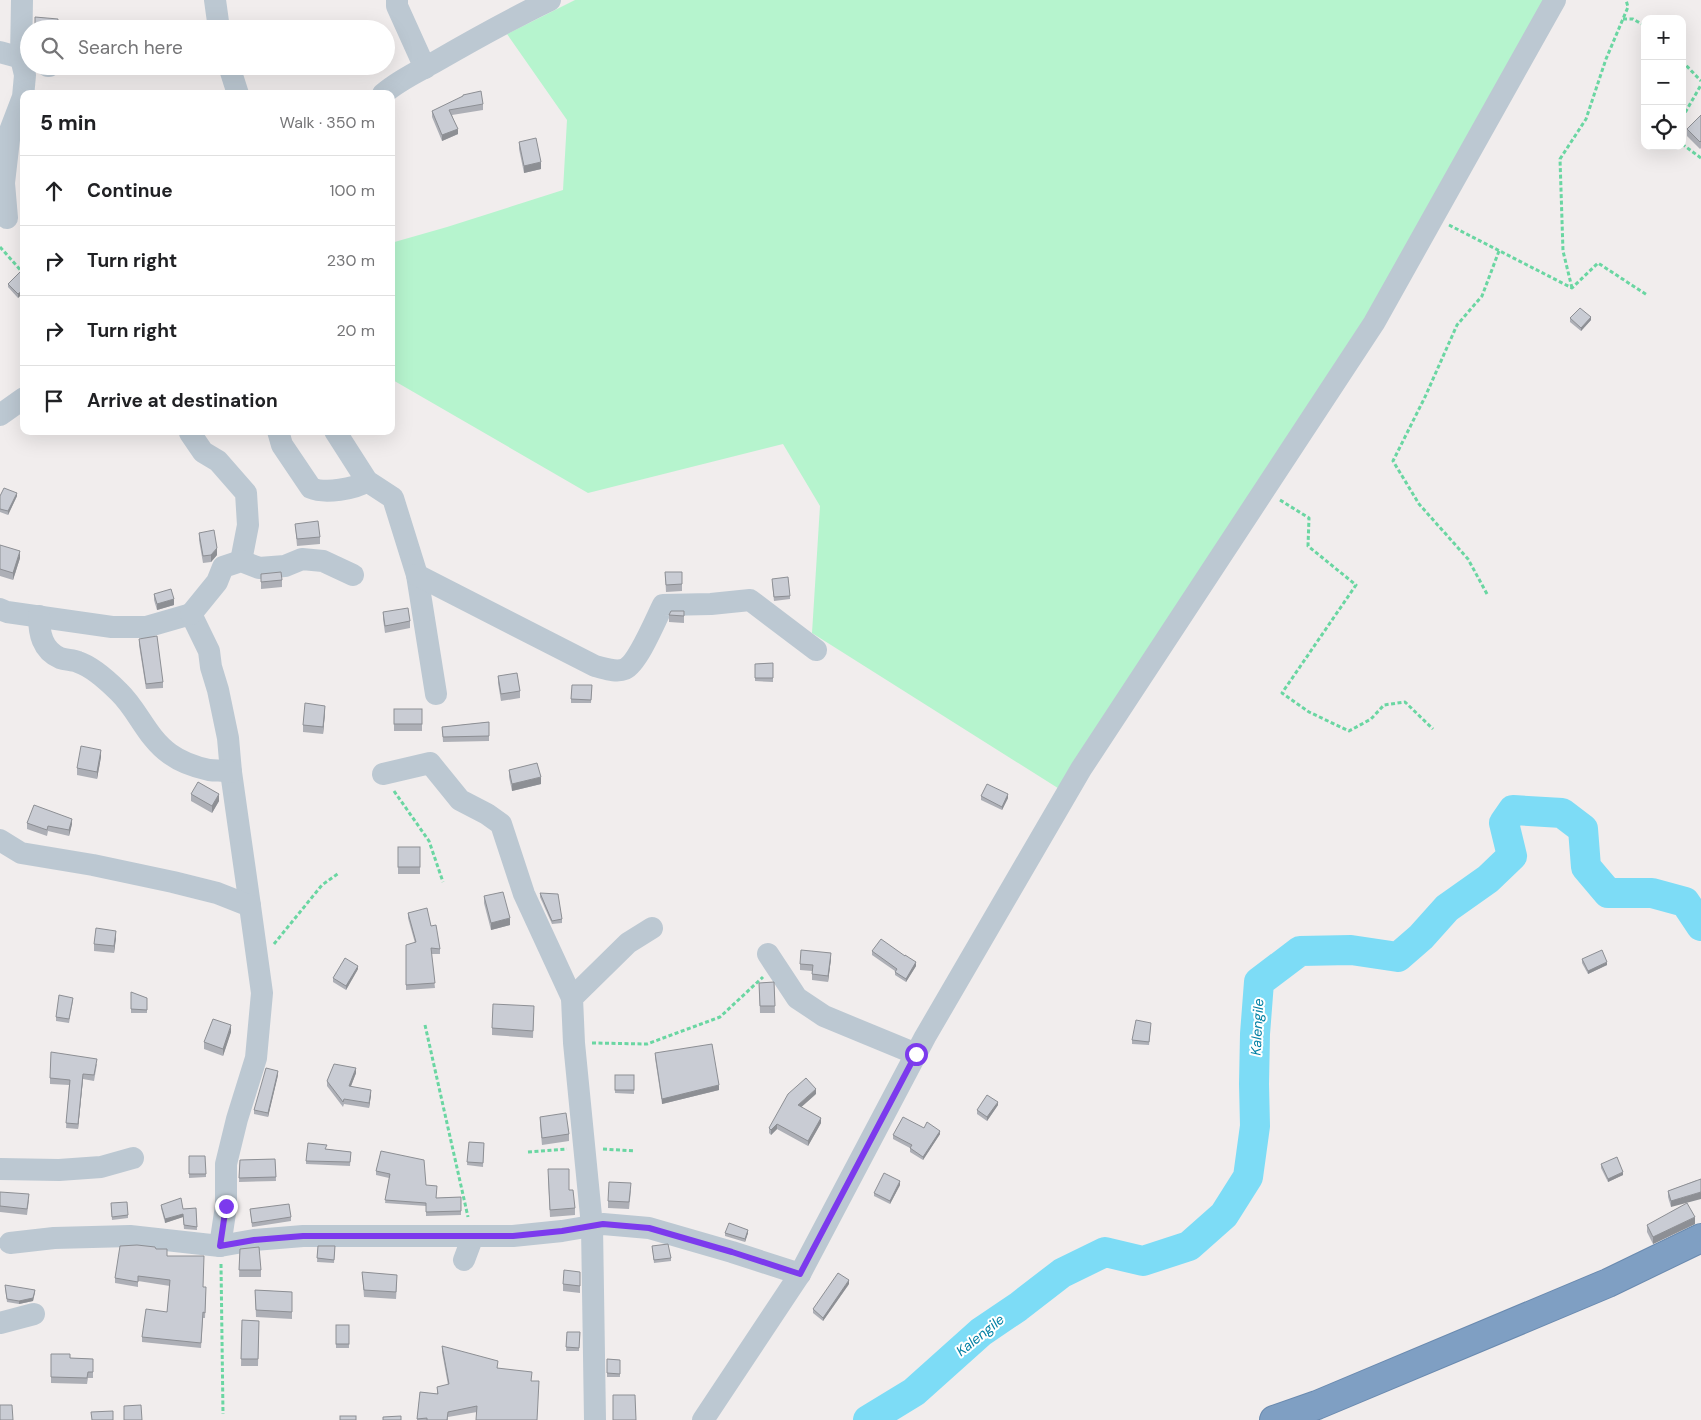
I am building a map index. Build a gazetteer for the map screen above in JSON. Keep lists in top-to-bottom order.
{
  "water": ["Kalengile"],
  "page": {
    "map_buttons": ["+", "−"],
    "search": "Search here",
    "heading": ["5 min", "Walk · 350 m"],
    "list": [
      ["Continue", "100 m"],
      ["Turn right", "230 m"],
      ["Turn right", "20 m"],
      "Arrive at destination"
    ]
  }
}
